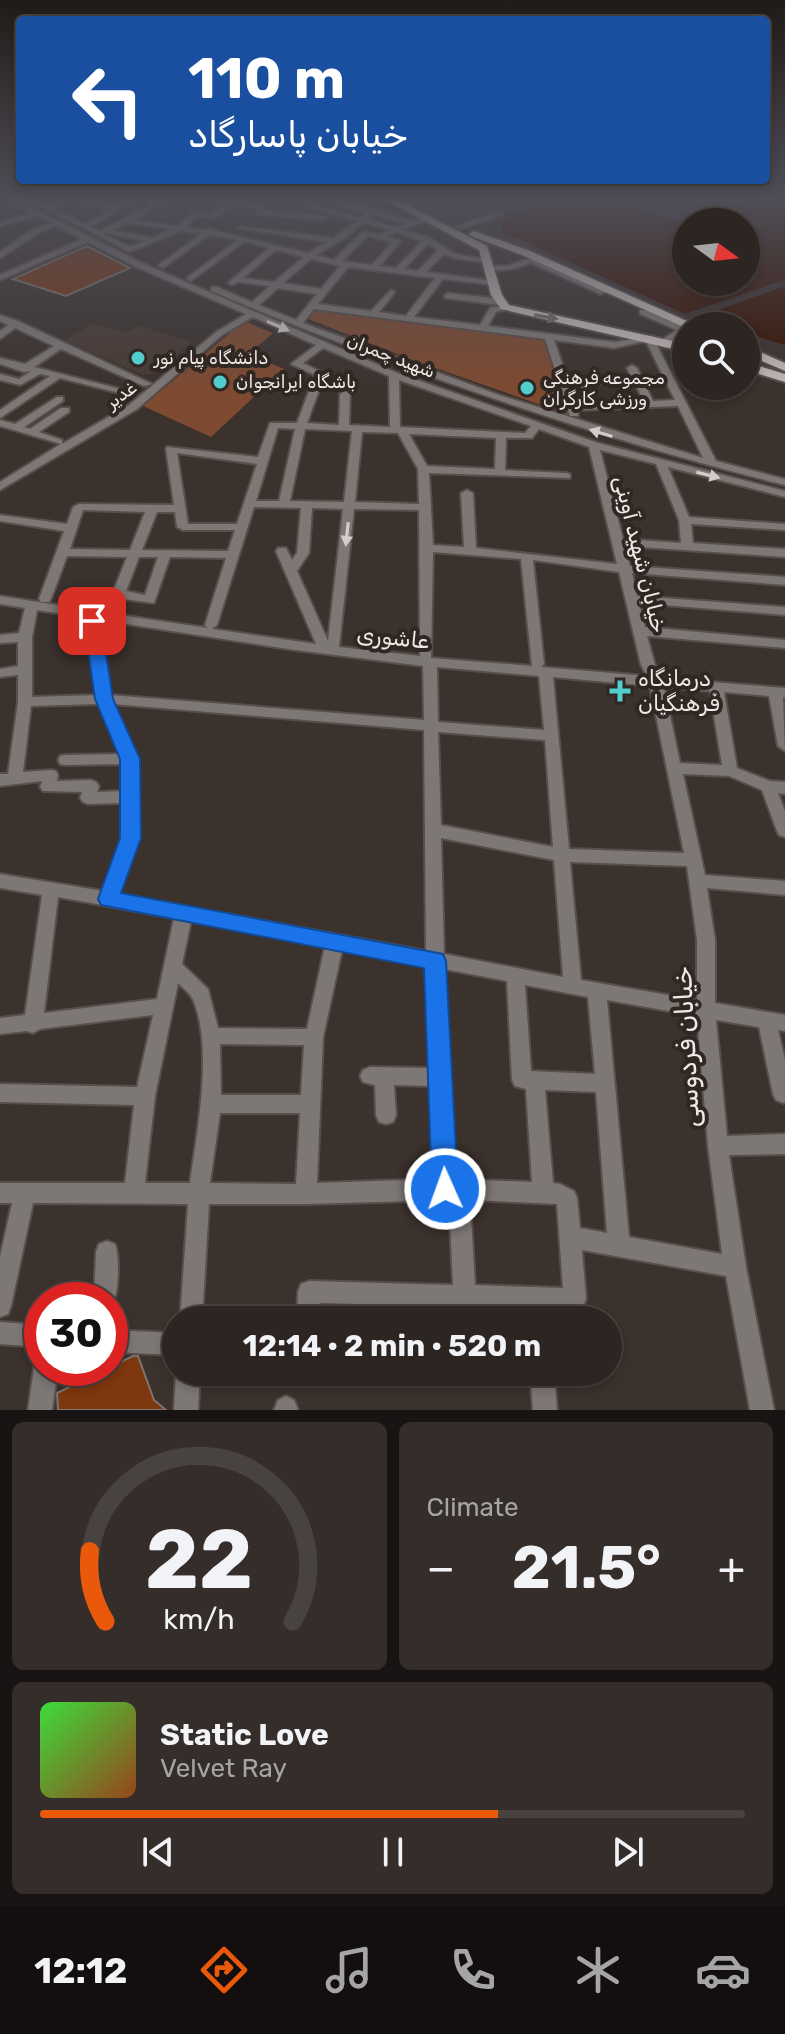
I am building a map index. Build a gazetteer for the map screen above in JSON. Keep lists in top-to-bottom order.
{
  "streets": {
    "street": [
      "شهید چمران",
      "غدیر",
      "خیابان شهید آوینی",
      "عاشوری",
      "خیابان فردوسی"
    ]
  },
  "crossings": [
    ["شهید چمران", "غدیر"],
    ["شهید چمران", "خیابان شهید آوینی"],
    ["خیابان شهید آوینی", "عاشوری"],
    ["خیابان شهید آوینی", "خیابان فردوسی"],
    ["عاشوری", "خیابان فردوسی"]
  ],
  "places": {
    "other": ["دانشگاه پیام نور", "باشگاه ایرانجوان", "مجموعه فرهنگی ورزشی کارگران"],
    "health": ["درمانگاه فرهنگیان"]
  },
  "north": "right",
  "page": {
    "turn": ["110 m", "خیابان پاسارگاد"],
    "limit": "30",
    "trip": "12:14 · 2 min · 520 m",
    "tile": "Climate",
    "heat": ["−", "21.5°", "+"],
    "song": ["Static Love", "Velvet Ray"],
    "tabs": "12:12",
    "gauge": ["22", "km/h"]
  }
}
